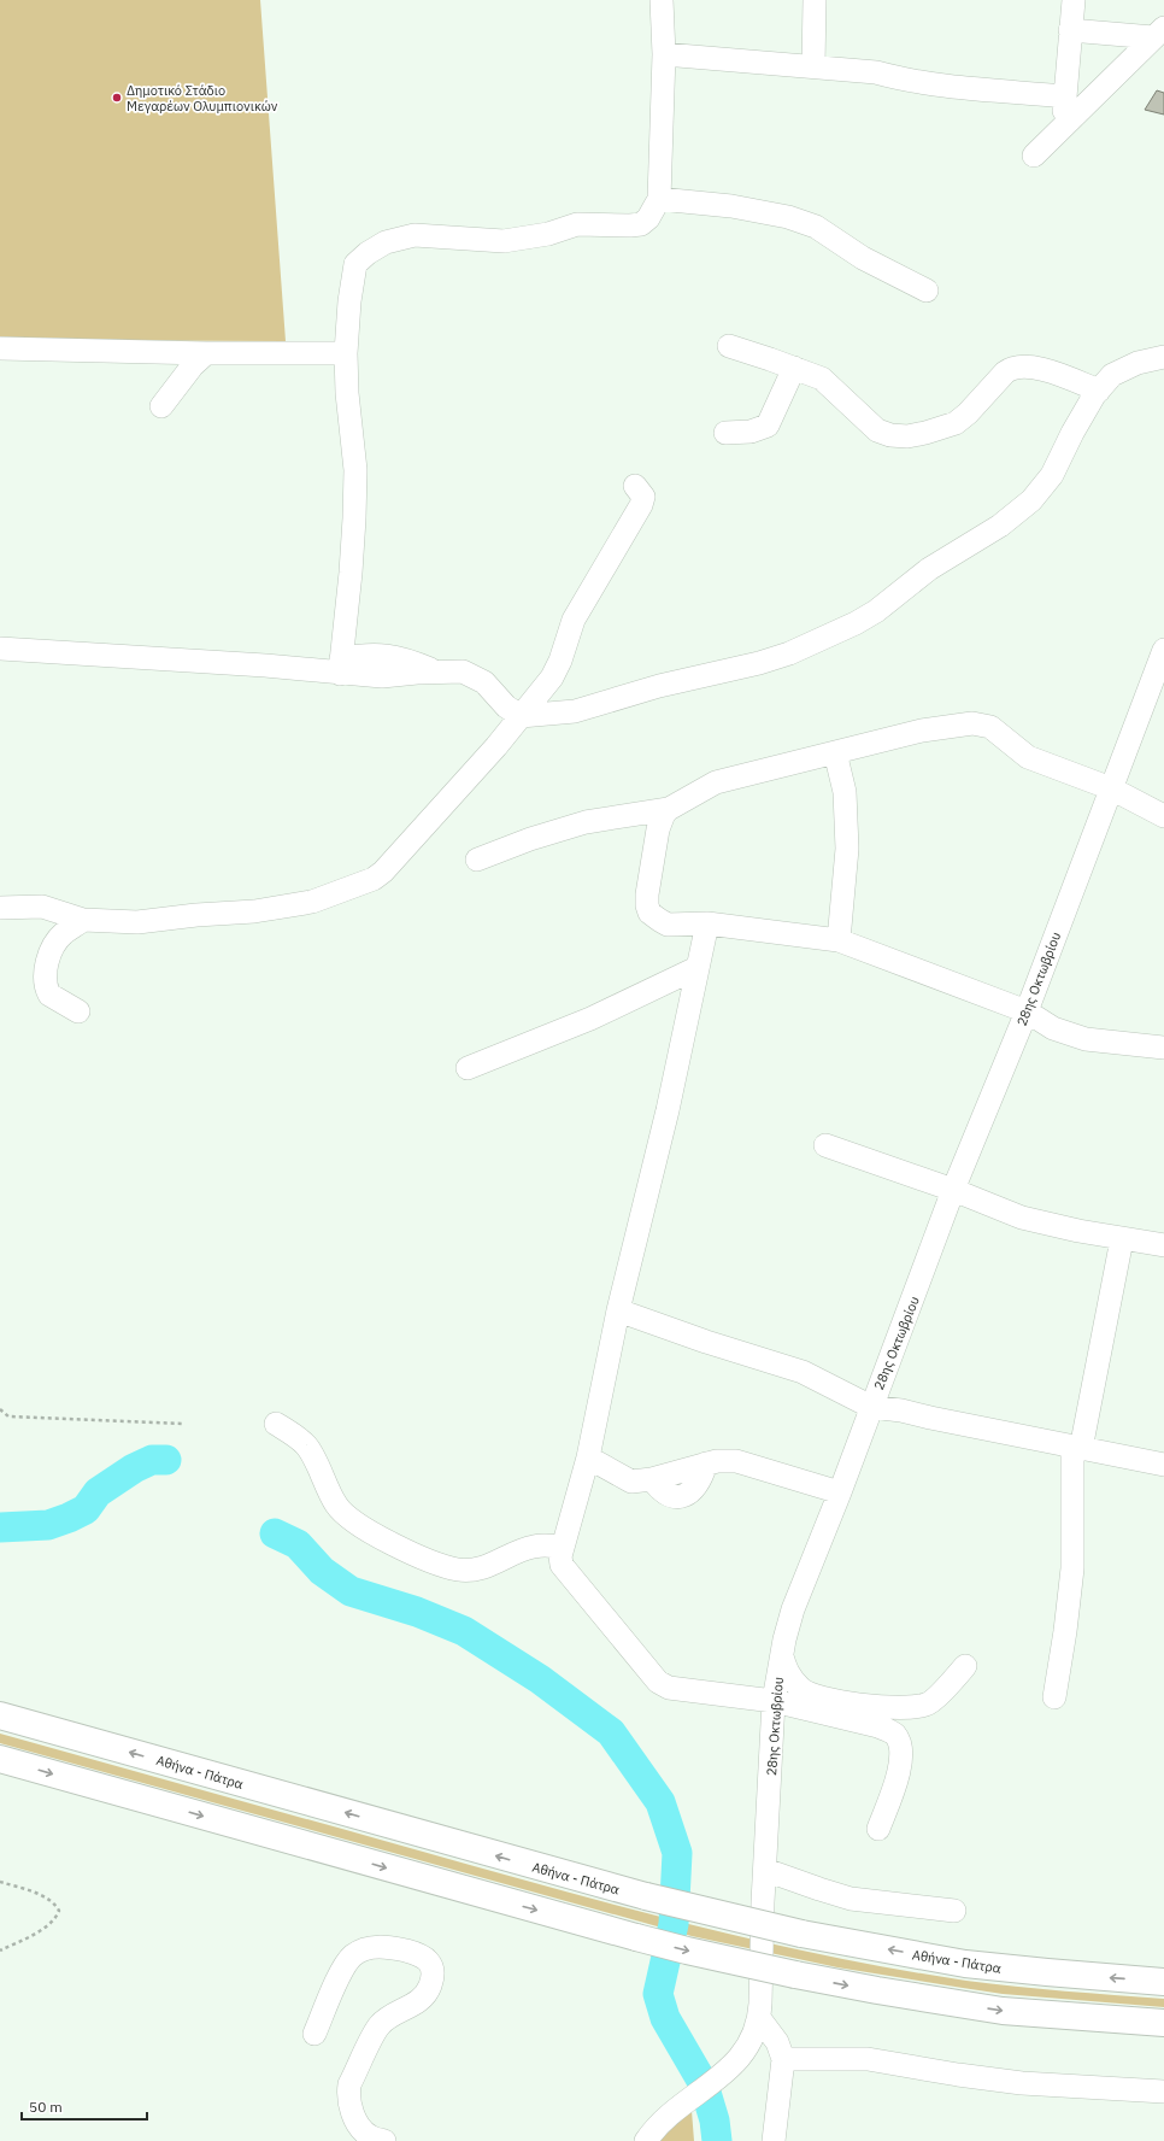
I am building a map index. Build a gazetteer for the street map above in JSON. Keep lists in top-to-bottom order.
{
  "streets": {
    "highway": ["Αθήνα - Πάτρα"],
    "street": ["28ης Οκτωβρίου"]
  },
  "places": ["Δημοτικό Στάδιο Μεγαρέων Ολυμπιονικών"],
  "scale_bar": "50 m"
}
